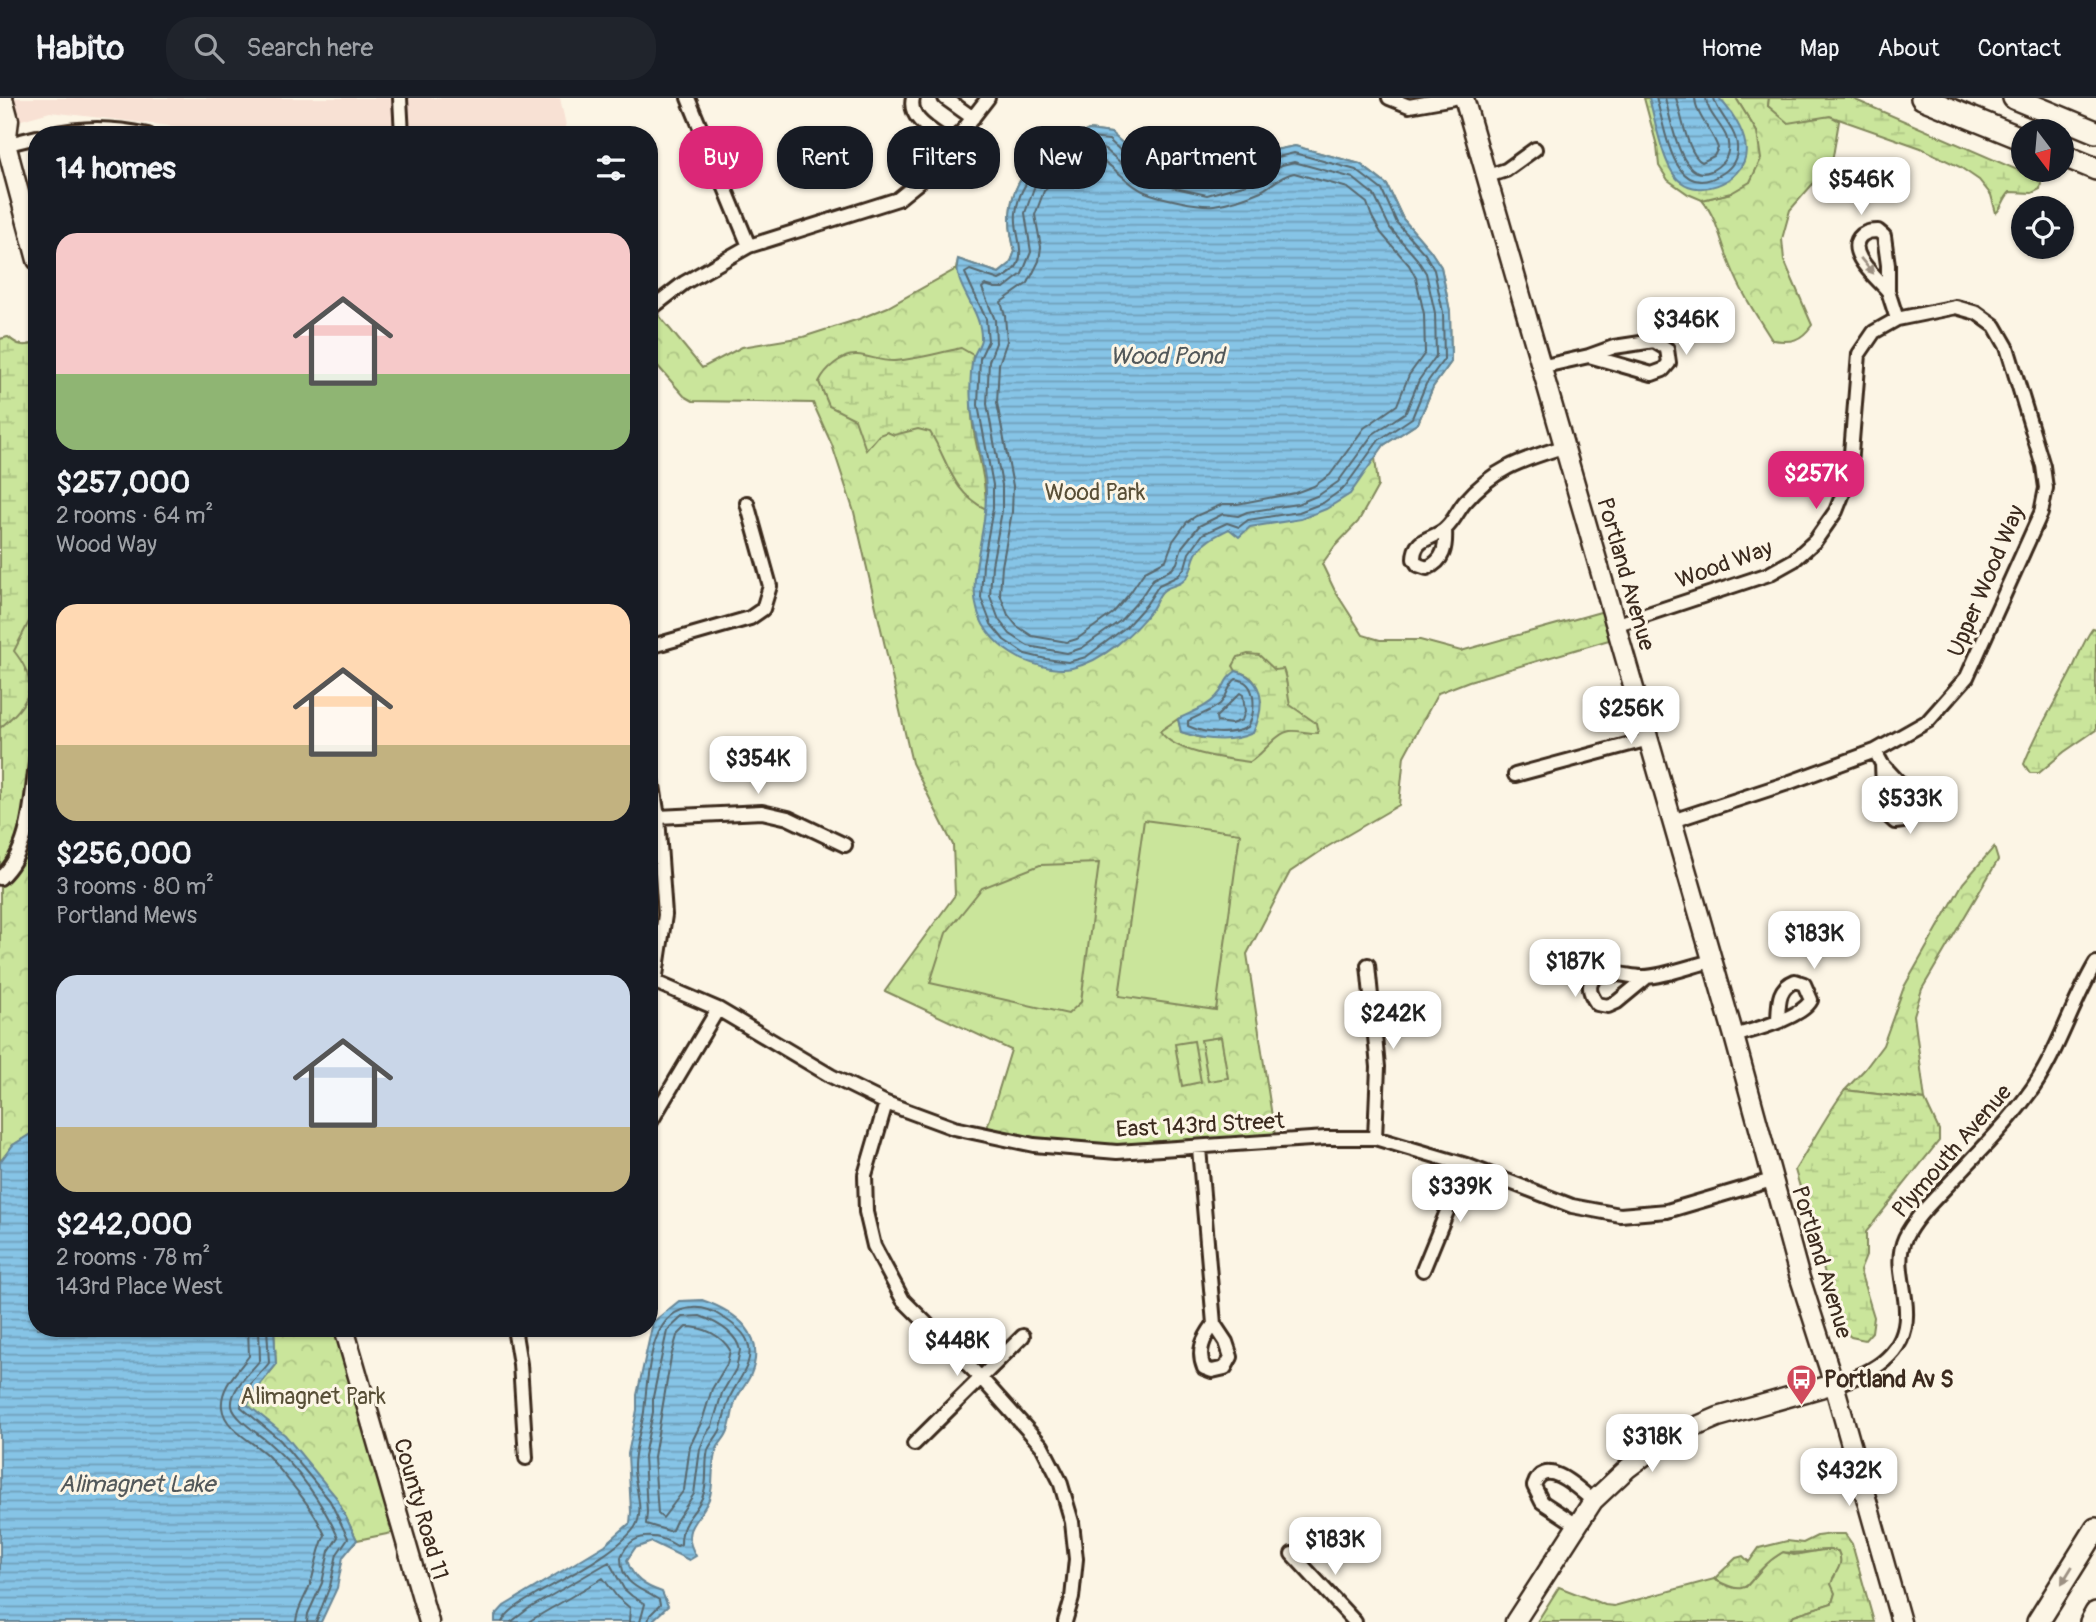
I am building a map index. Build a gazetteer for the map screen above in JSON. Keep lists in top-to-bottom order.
{
  "streets": {
    "street": [
      "Wood Way",
      "Portland Avenue",
      "Upper Wood Way",
      "East 143rd Street",
      "Plymouth Avenue",
      "County Road 11"
    ]
  },
  "crossings": [
    ["Wood Way", "Portland Avenue"],
    ["Wood Way", "Upper Wood Way"],
    ["Portland Avenue", "Upper Wood Way"],
    ["Portland Avenue", "East 143rd Street"],
    ["Portland Avenue", "Plymouth Avenue"]
  ],
  "water": ["Wood Pond", "Alimagnet Lake"],
  "parks": ["Wood Park", "Alimagnet Park"],
  "places": {
    "bus stop": ["Portland Av S"]
  },
  "north": "bottom",
  "page": {
    "header": "Habito",
    "search": "Search here",
    "nav": [
      "Home",
      "Map",
      "About",
      "Contact"
    ],
    "chip": [
      "Buy",
      "Rent",
      "Filters",
      "New",
      "Apartment"
    ],
    "heading": "14 homes",
    "price": [
      "$546K",
      "$346K",
      "$257K",
      "$256K",
      "$354K",
      "$533K",
      "$183K",
      "$187K",
      "$242K",
      "$339K",
      "$448K",
      "$318K",
      "$432K",
      "$183K"
    ],
    "list": [
      {
        "name": "$257,000",
        "note": "2 rooms · 64 m² · Wood Way"
      },
      {
        "name": "$256,000",
        "note": "3 rooms · 80 m² · Portland Mews"
      },
      {
        "name": "$242,000",
        "note": "2 rooms · 78 m² · 143rd Place West"
      }
    ]
  }
}
